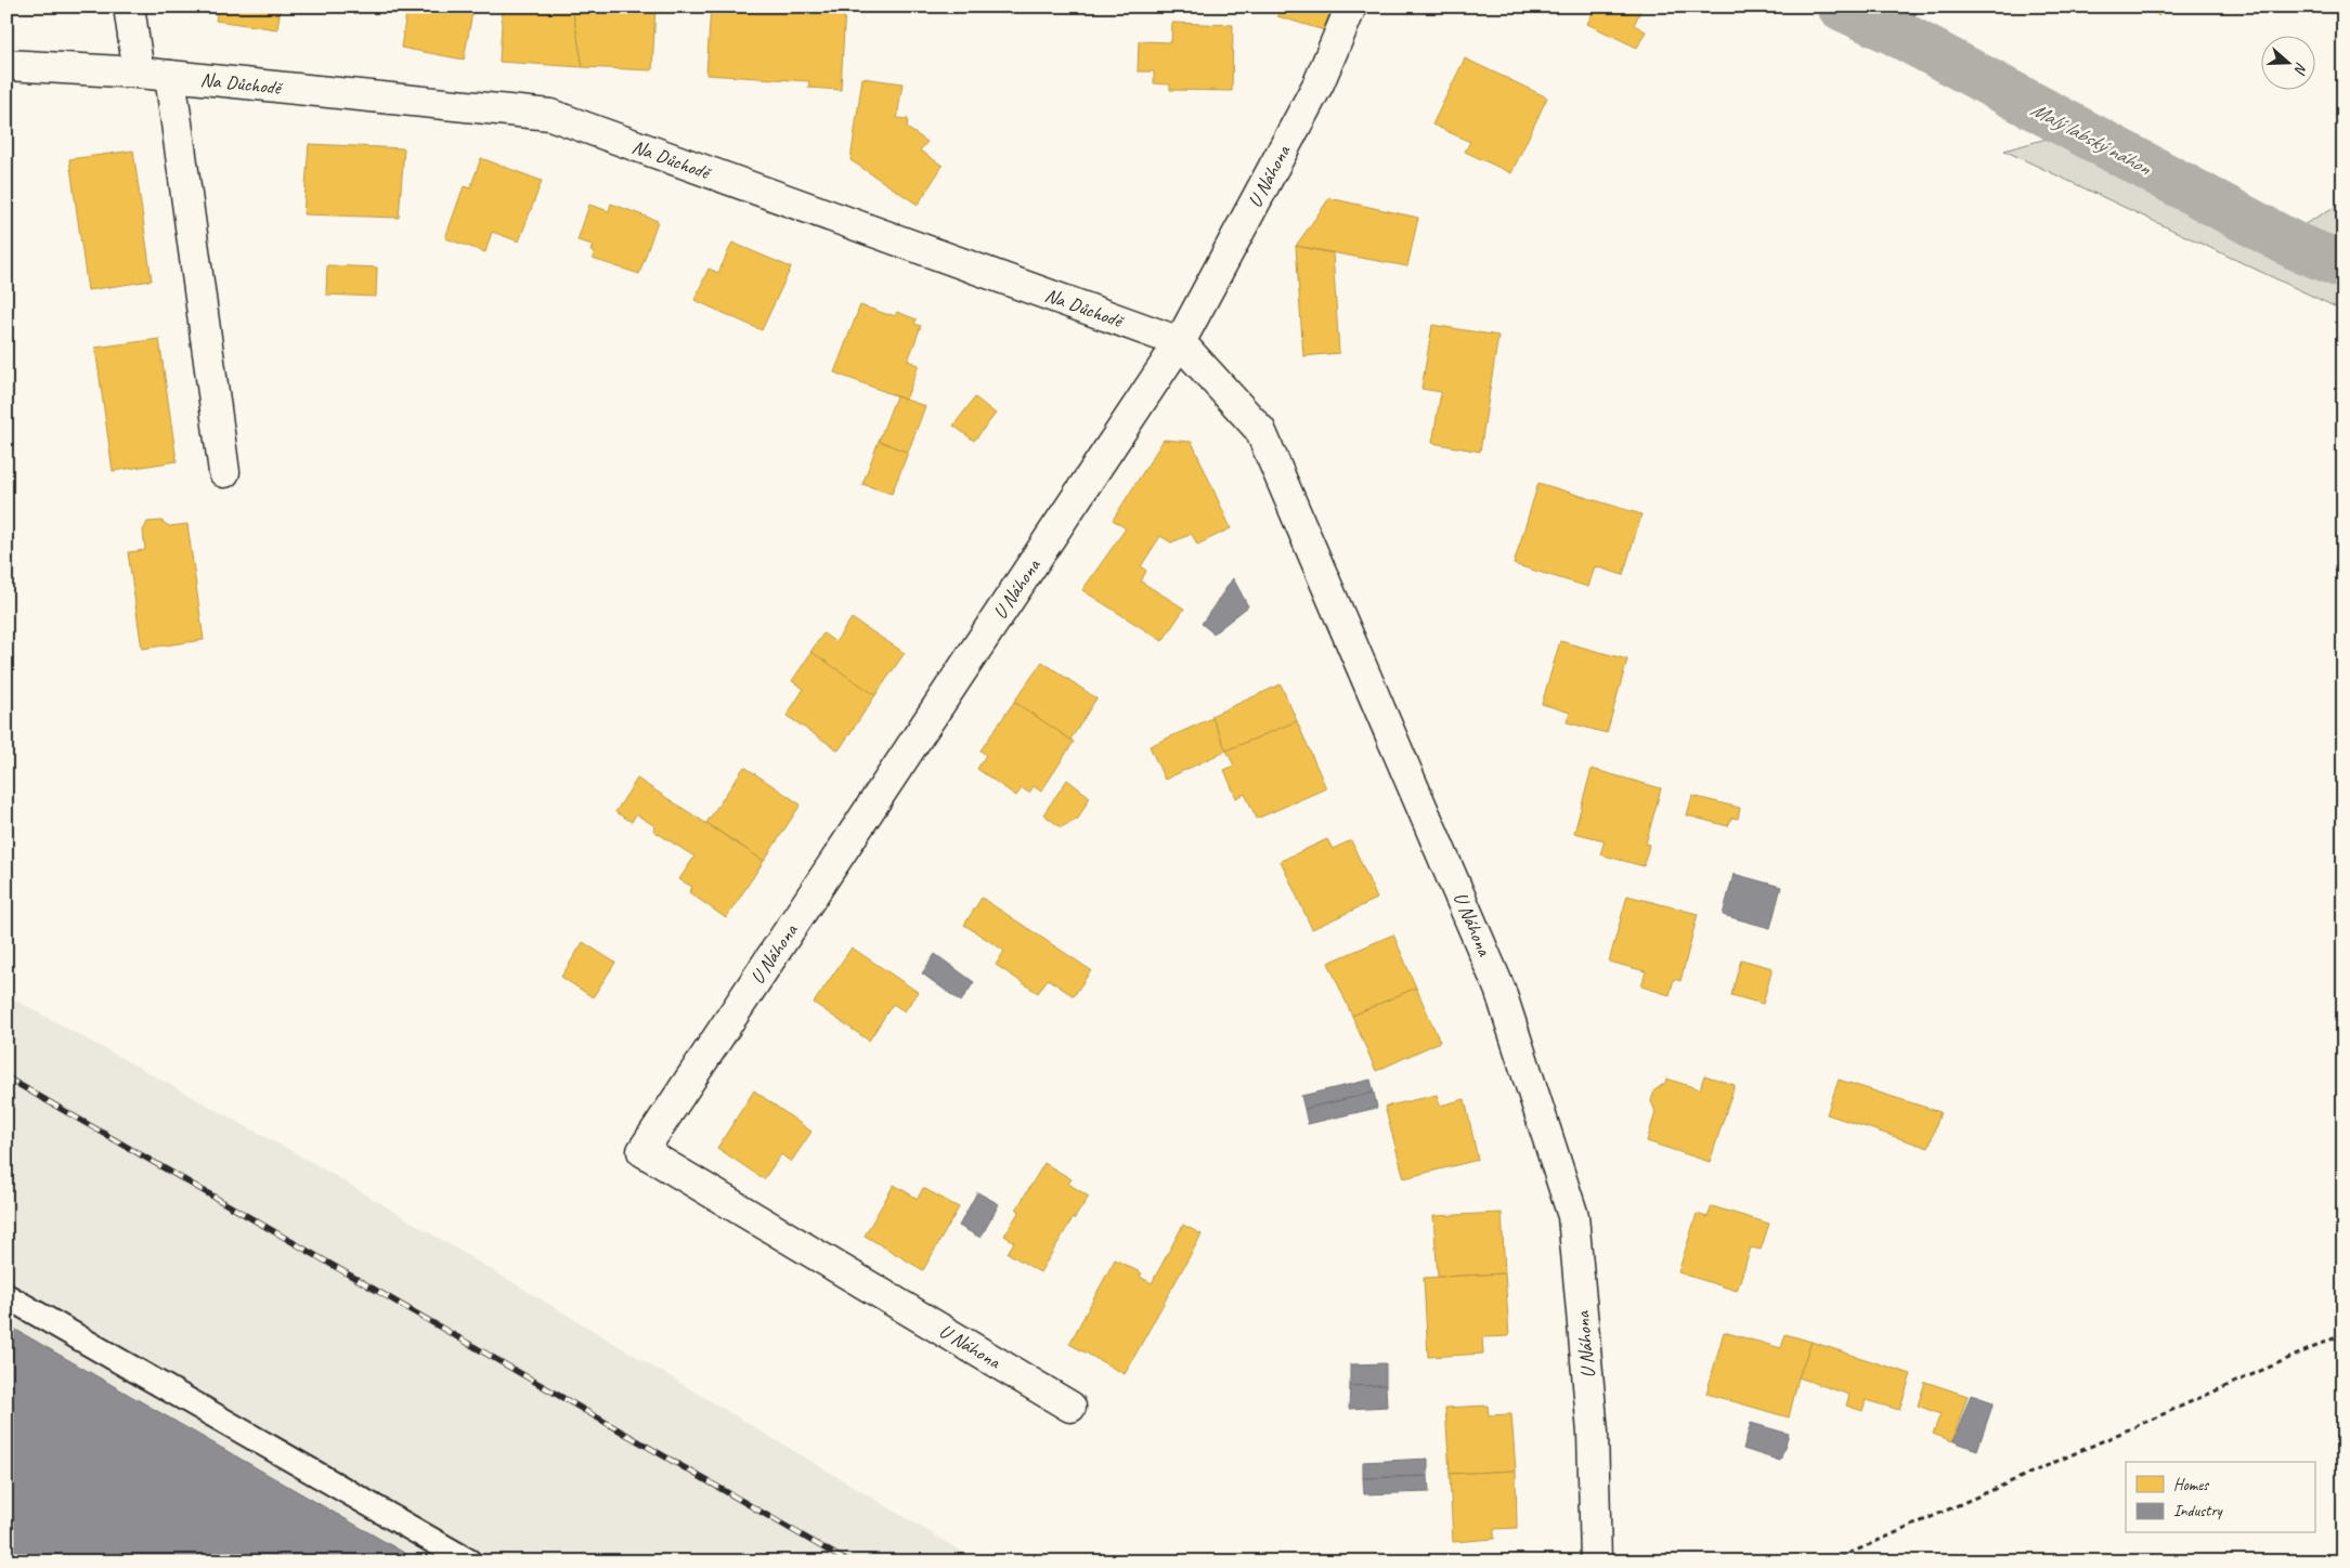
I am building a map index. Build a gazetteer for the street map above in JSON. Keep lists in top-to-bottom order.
{
  "streets": {
    "street": ["Na Důchodě", "U Náhona"]
  },
  "crossings": [
    ["Na Důchodě", "U Náhona"]
  ],
  "water": ["Malý labský náhon"],
  "legend": ["Homes", "Industry"],
  "north": "right"
}
